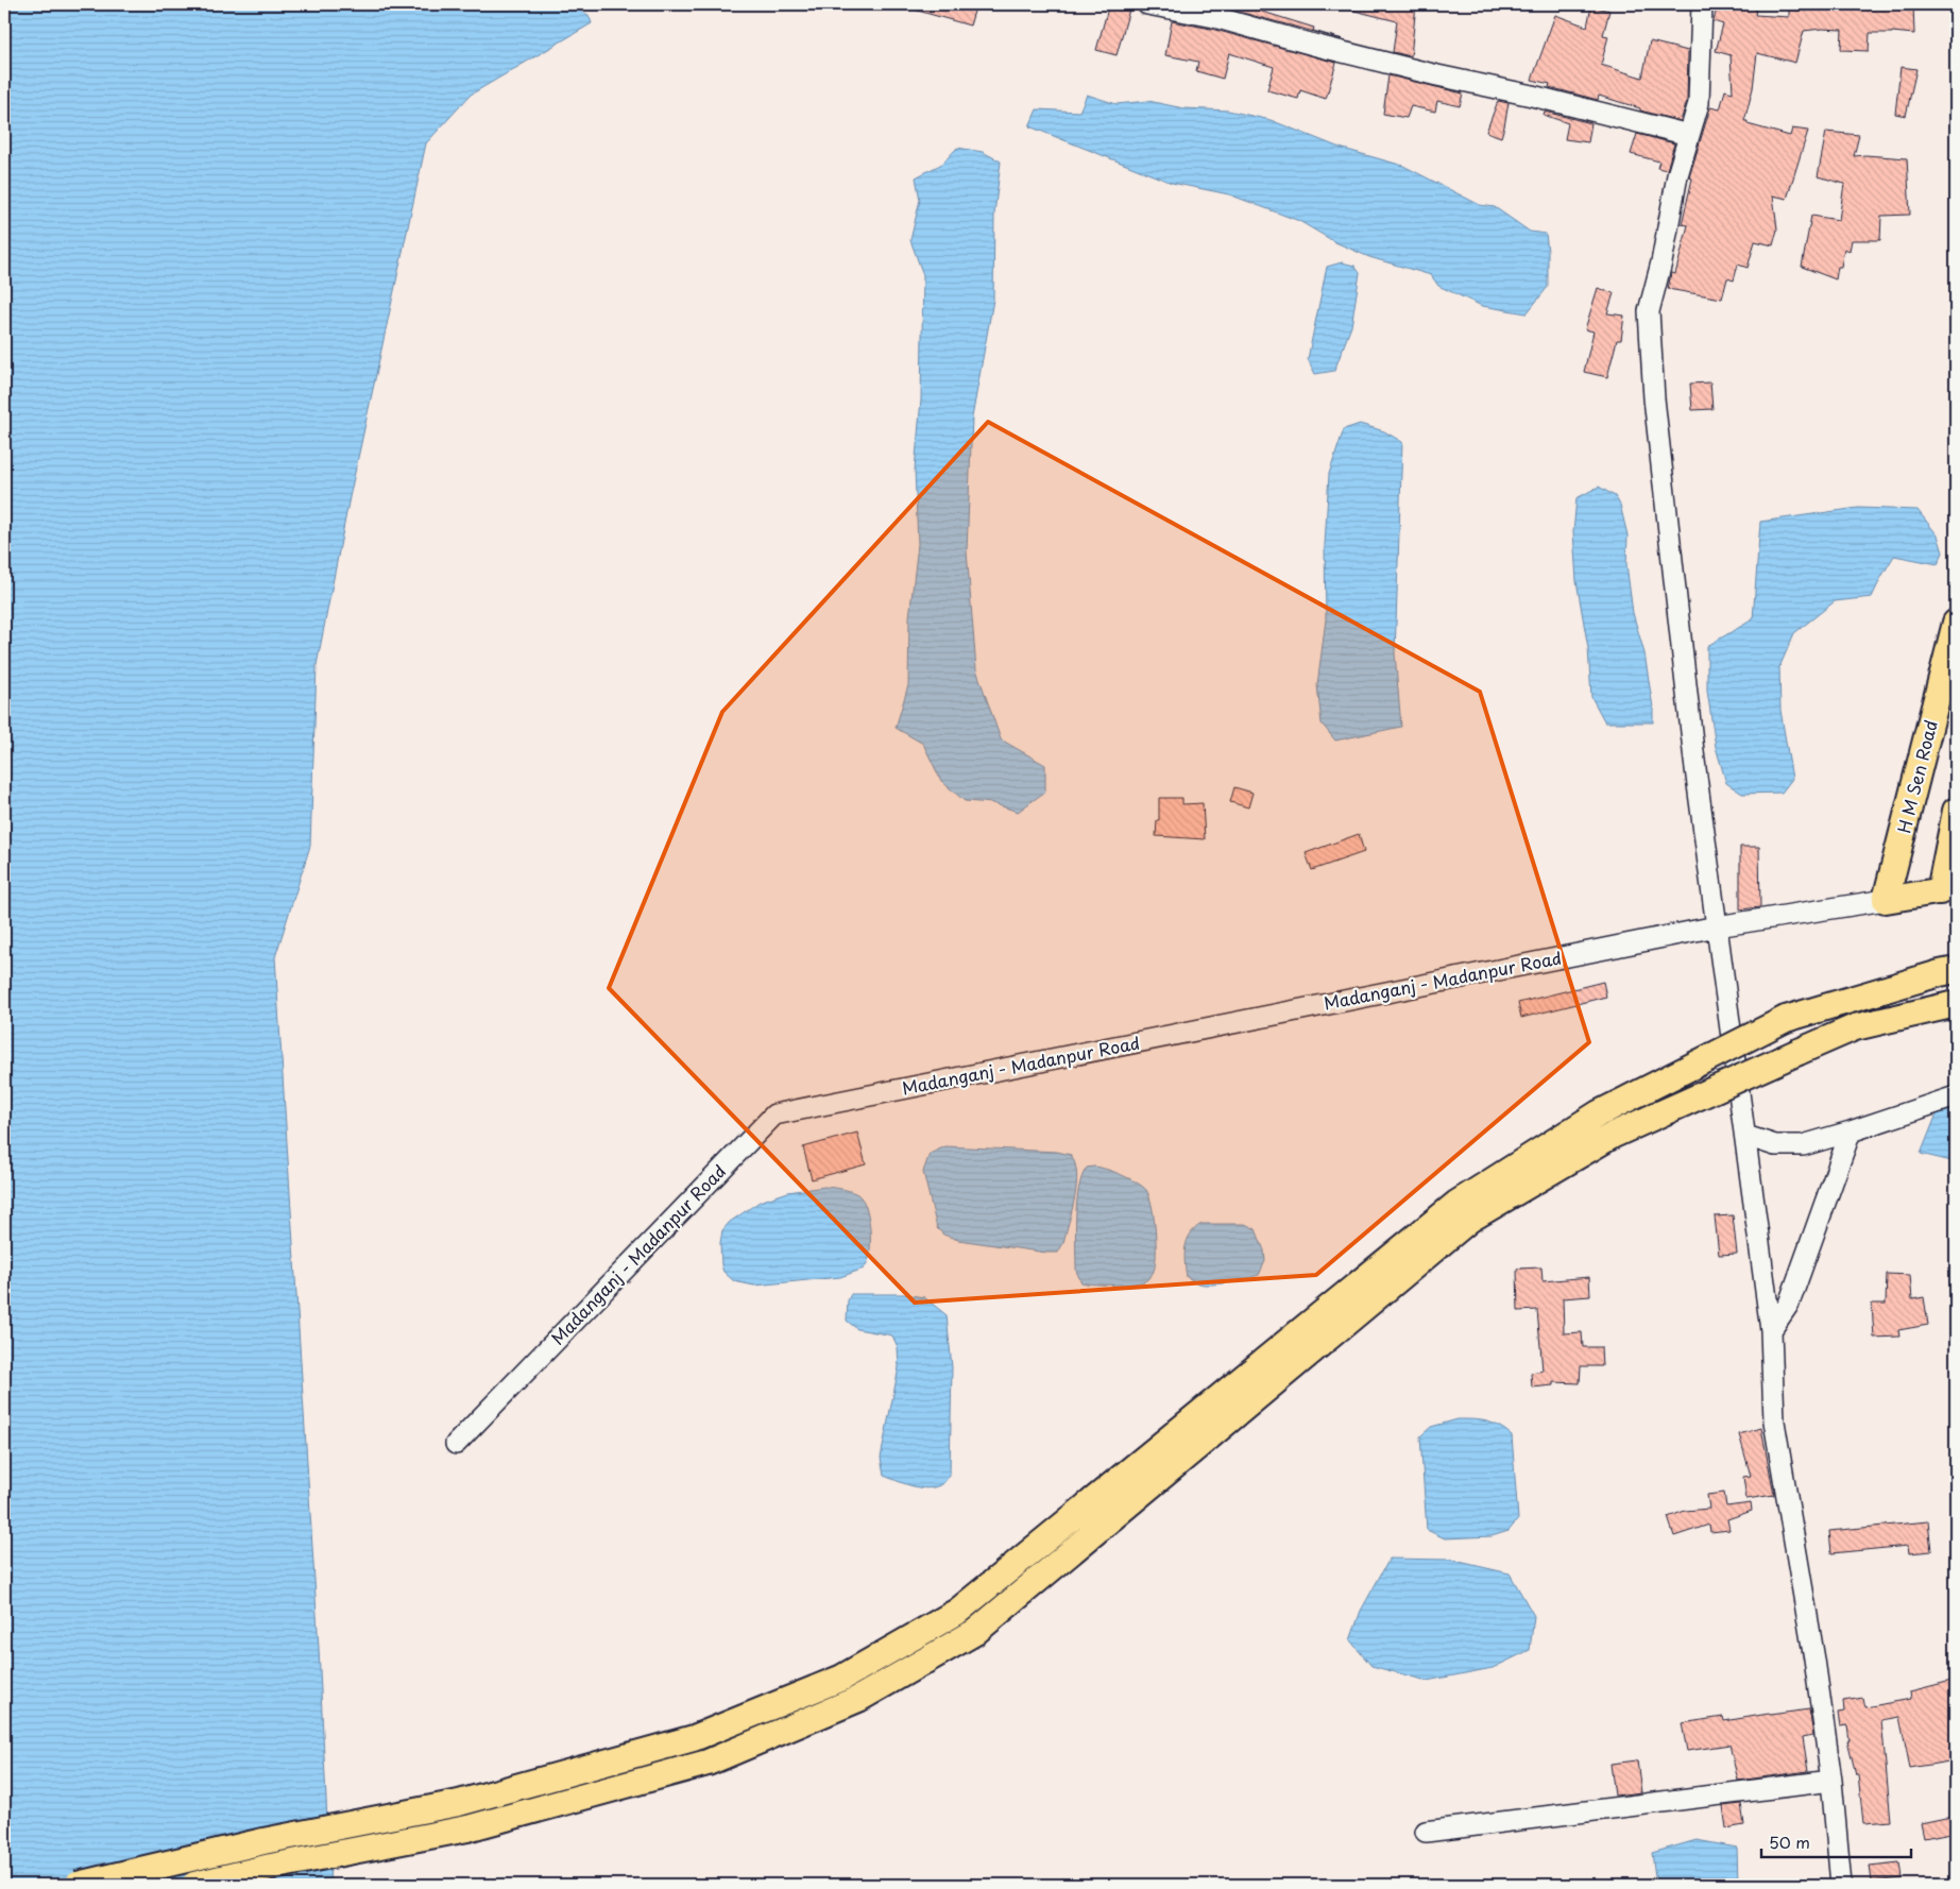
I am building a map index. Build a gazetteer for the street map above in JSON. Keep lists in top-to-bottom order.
{
  "streets": {
    "main road": ["H M Sen Road"],
    "street": ["Madanganj - Madanpur Road"]
  },
  "crossings": [
    ["H M Sen Road", "Madanganj - Madanpur Road"]
  ],
  "scale_bar": "50 m"
}
